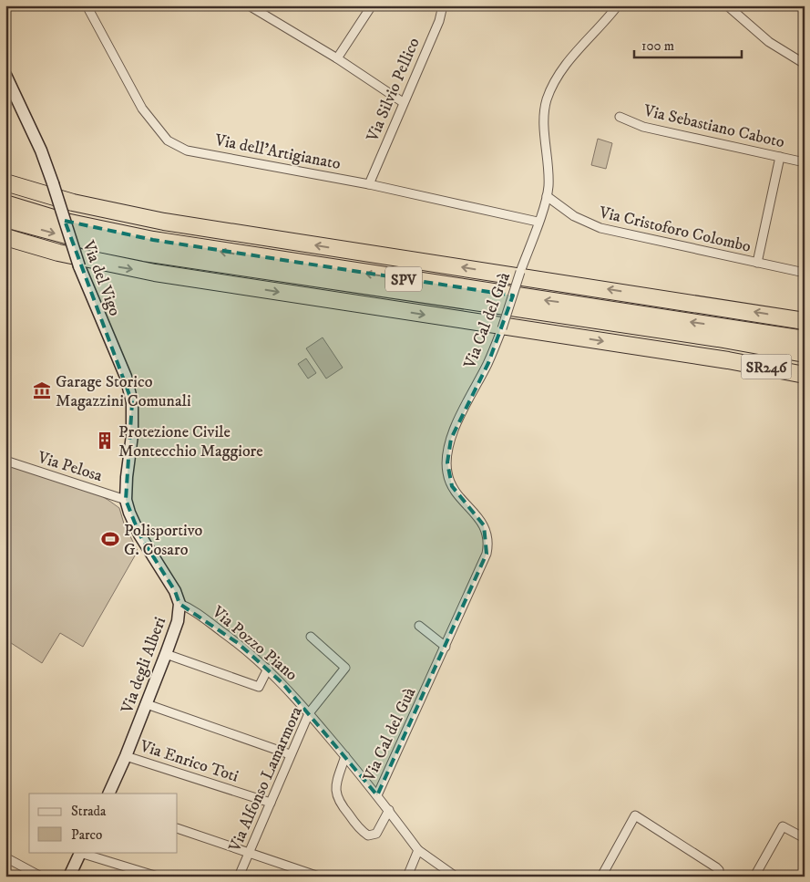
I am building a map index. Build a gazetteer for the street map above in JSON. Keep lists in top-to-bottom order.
{
  "streets": {
    "highway": ["SPV", "SR246"],
    "street": [
      "Via Silvio Pellico",
      "Via Sebastiano Caboto",
      "Via dell'Artigianato",
      "Via Cristoforo Colombo",
      "Via del Vigo",
      "Via Cal del Guà",
      "Via Pelosa",
      "Via Pozzo Piano",
      "Via degli Alberi",
      "Via Enrico Toti",
      "Via Alfonso Lamarmora"
    ]
  },
  "crossings": [
    ["Via Silvio Pellico", "Via dell'Artigianato"],
    ["Via dell'Artigianato", "Via Cal del Guà"],
    ["Via Cristoforo Colombo", "Via Cal del Guà"],
    ["Via del Vigo", "Via Pelosa"],
    ["Via del Vigo", "Via degli Alberi"],
    ["Via Cal del Guà", "Via Pozzo Piano"],
    ["Via Pelosa", "Via degli Alberi"],
    ["Via Pozzo Piano", "Via degli Alberi"],
    ["Via Pozzo Piano", "Via Alfonso Lamarmora"],
    ["Via degli Alberi", "Via Enrico Toti"],
    ["Via Enrico Toti", "Via Alfonso Lamarmora"]
  ],
  "places": {
    "museum": ["Garage Storico Magazzini Comunali"],
    "building": ["Protezione Civile Montecchio Maggiore"],
    "sports": ["Polisportivo G. Cosaro"]
  },
  "legend": ["Strada", "Parco"],
  "scale_bar": "100 m"
}
